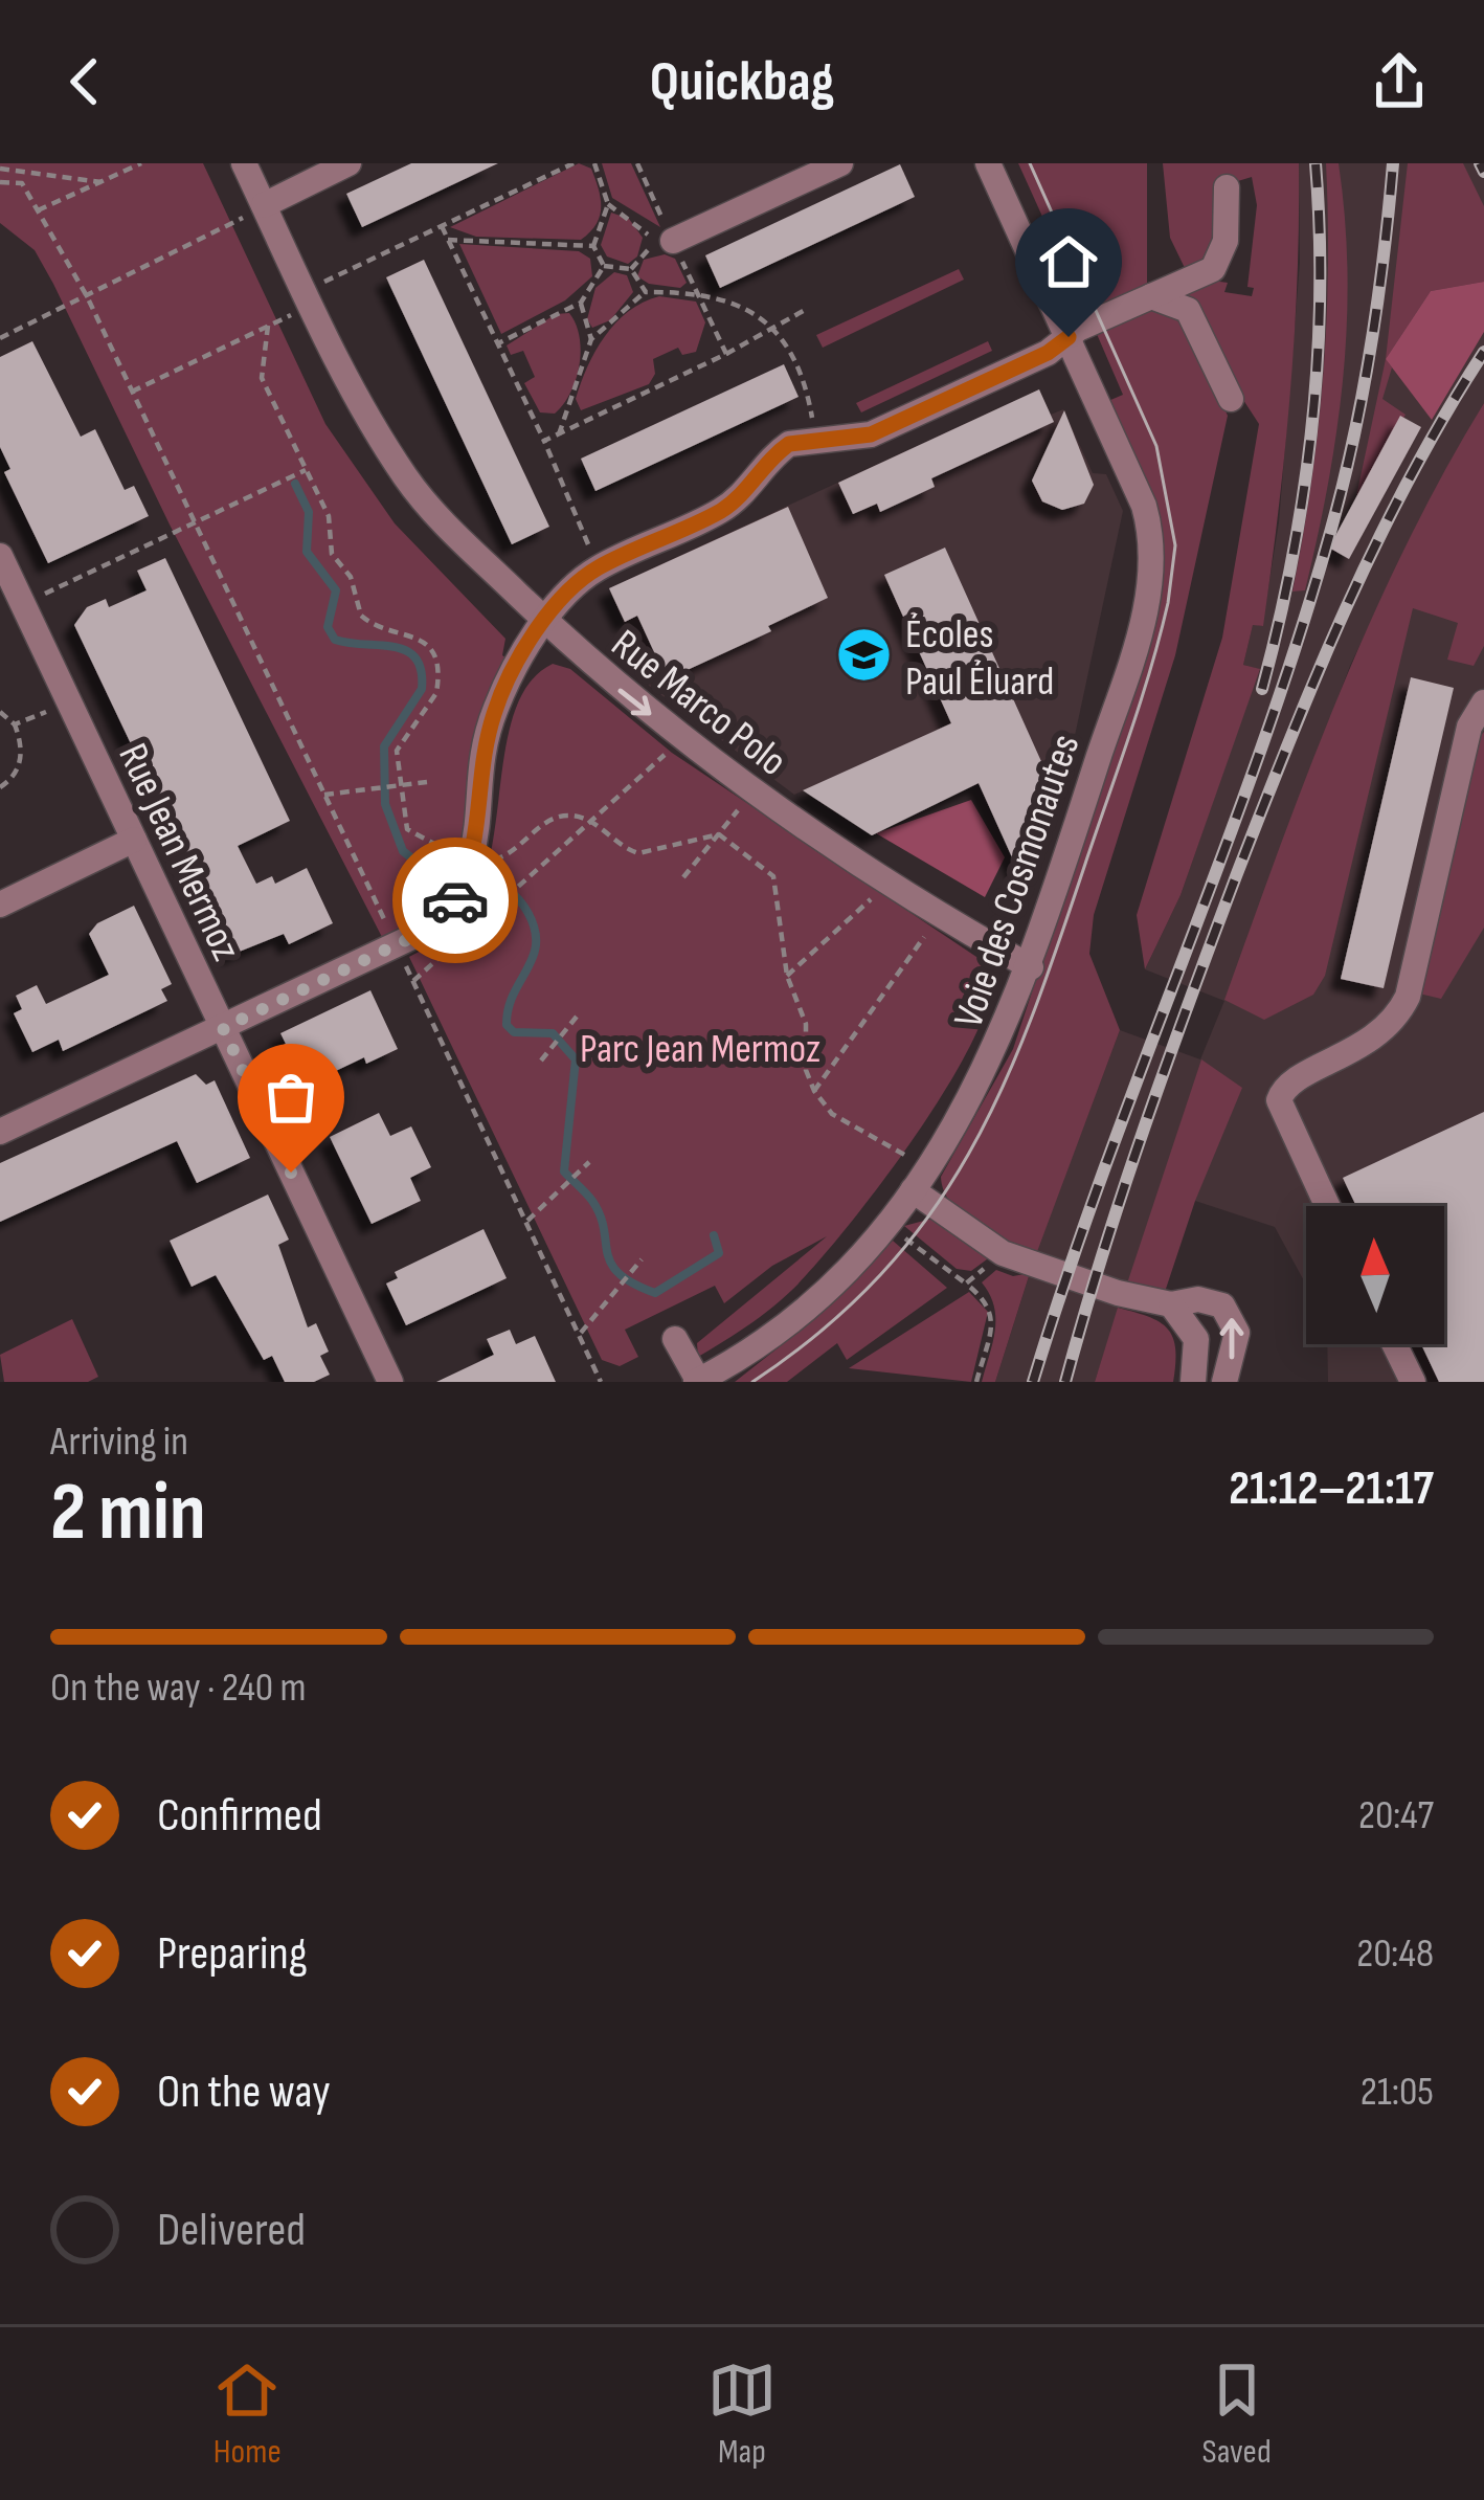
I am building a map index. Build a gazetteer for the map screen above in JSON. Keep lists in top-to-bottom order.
{
  "streets": {
    "street": ["Rue Marco Polo", "Rue Jean Mermoz", "Voie des Cosmonautes"]
  },
  "crossings": [
    ["Rue Marco Polo", "Voie des Cosmonautes"]
  ],
  "parks": ["Parc Jean Mermoz"],
  "places": {
    "school or university": ["Écoles Paul Éluard"]
  },
  "north": "top",
  "page": {
    "header": "Quickbag",
    "heading": ["2 min", "Arriving in", "21:12–21:17"],
    "bar": "On the way · 240 m",
    "list": [
      ["Confirmed", "20:47"],
      ["Preparing", "20:48"],
      ["On the way", "21:05"],
      "Delivered"
    ],
    "tabs": ["Home", "Map", "Saved"]
  }
}
